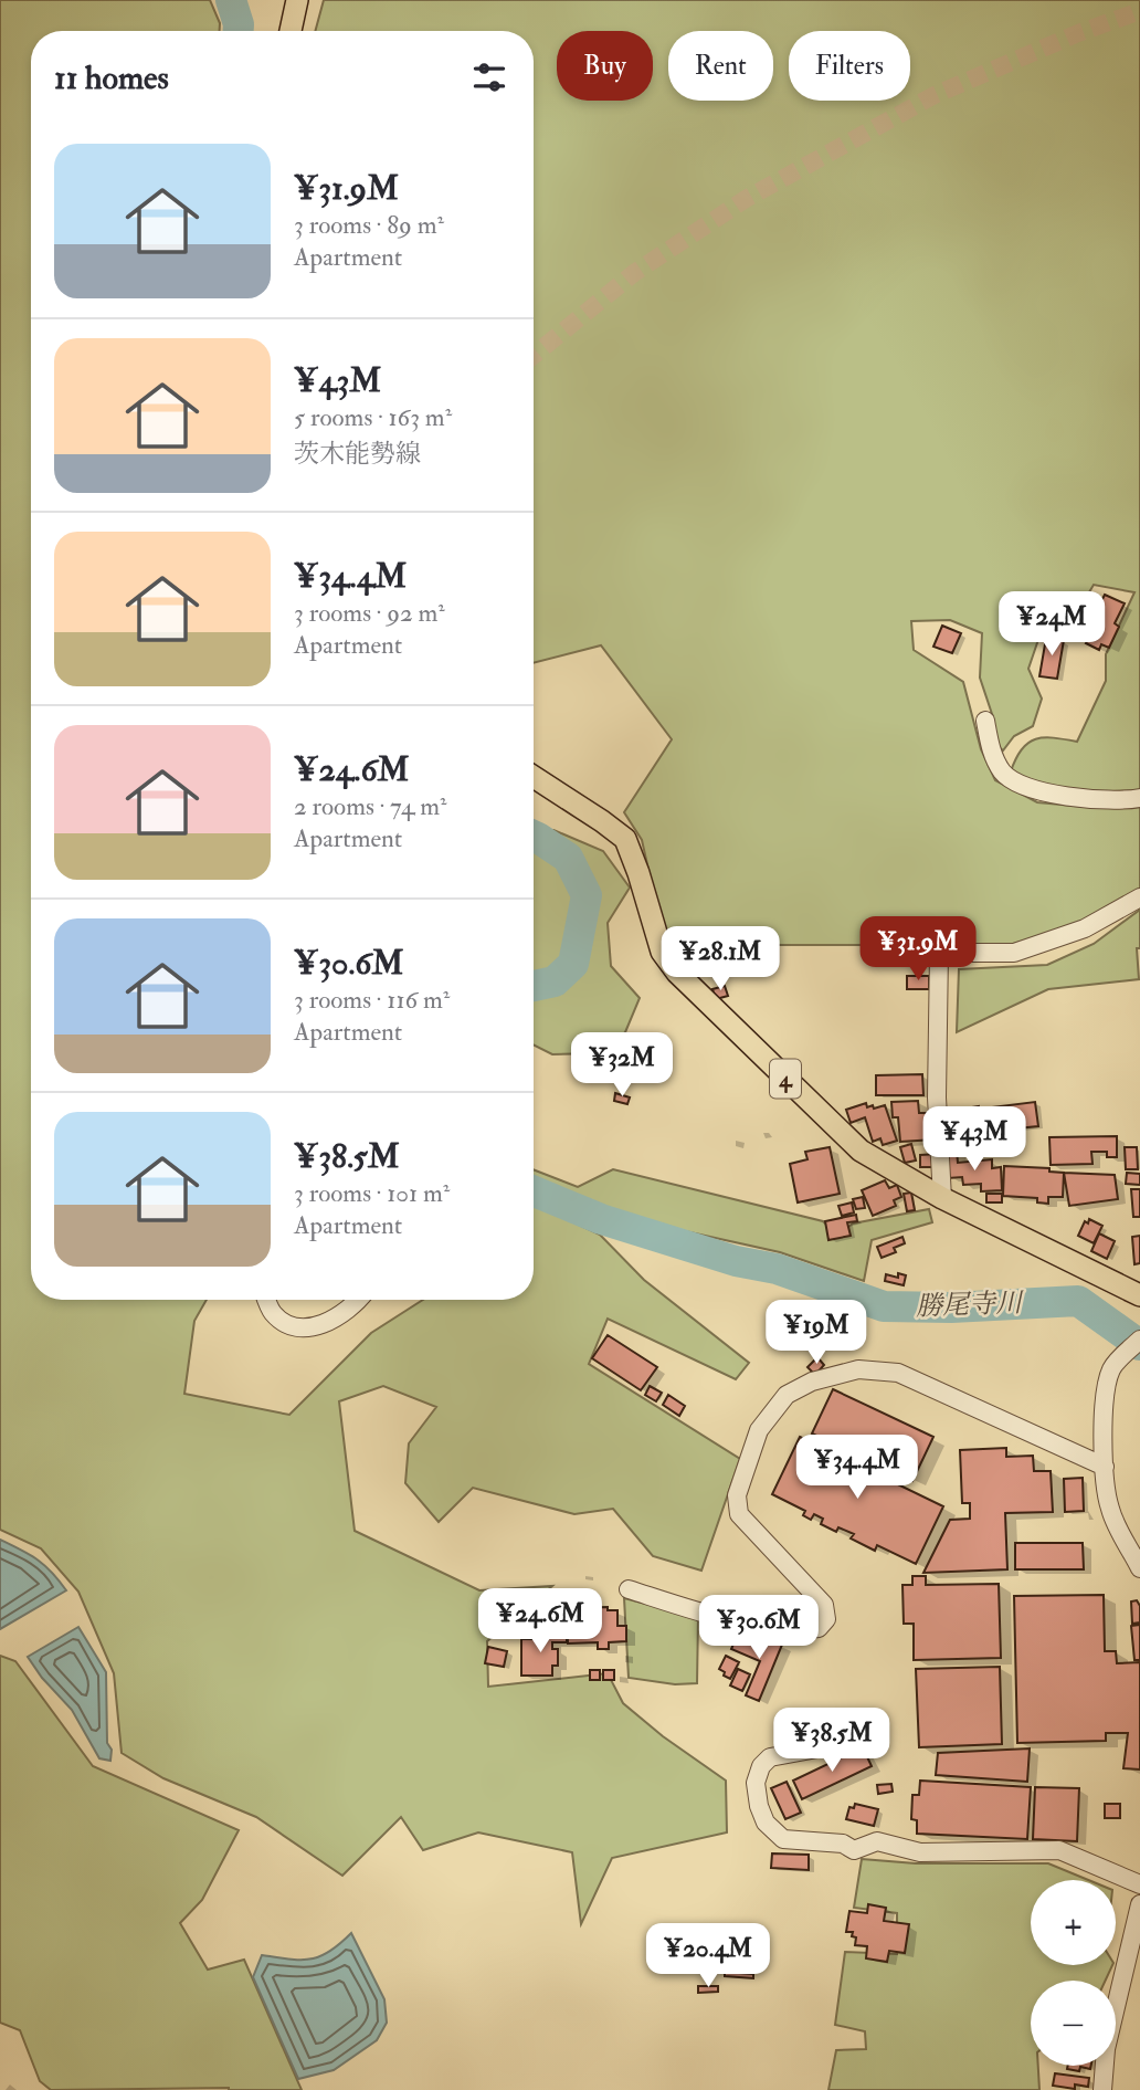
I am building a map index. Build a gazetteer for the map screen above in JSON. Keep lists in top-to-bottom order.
{
  "streets": {
    "main road": ["4"]
  },
  "water": ["勝尾寺川"],
  "page": {
    "chip": ["Buy", "Rent", "Filters"],
    "heading": "11 homes",
    "list": [
      {
        "name": "¥31.9M",
        "note": "3 rooms · 89 m² · Apartment"
      },
      {
        "name": "¥43M",
        "note": "5 rooms · 163 m² · 茨木能勢線"
      },
      {
        "name": "¥34.4M",
        "note": "3 rooms · 92 m² · Apartment"
      },
      {
        "name": "¥24.6M",
        "note": "2 rooms · 74 m² · Apartment"
      },
      {
        "name": "¥30.6M",
        "note": "3 rooms · 116 m² · Apartment"
      },
      {
        "name": "¥38.5M",
        "note": "3 rooms · 101 m² · Apartment"
      }
    ],
    "price": [
      "¥24M",
      "¥31.9M",
      "¥28.1M",
      "¥32M",
      "¥43M",
      "¥19M",
      "¥34.4M",
      "¥24.6M",
      "¥30.6M",
      "¥38.5M",
      "¥20.4M"
    ],
    "map_buttons": ["+", "−"]
  }
}
